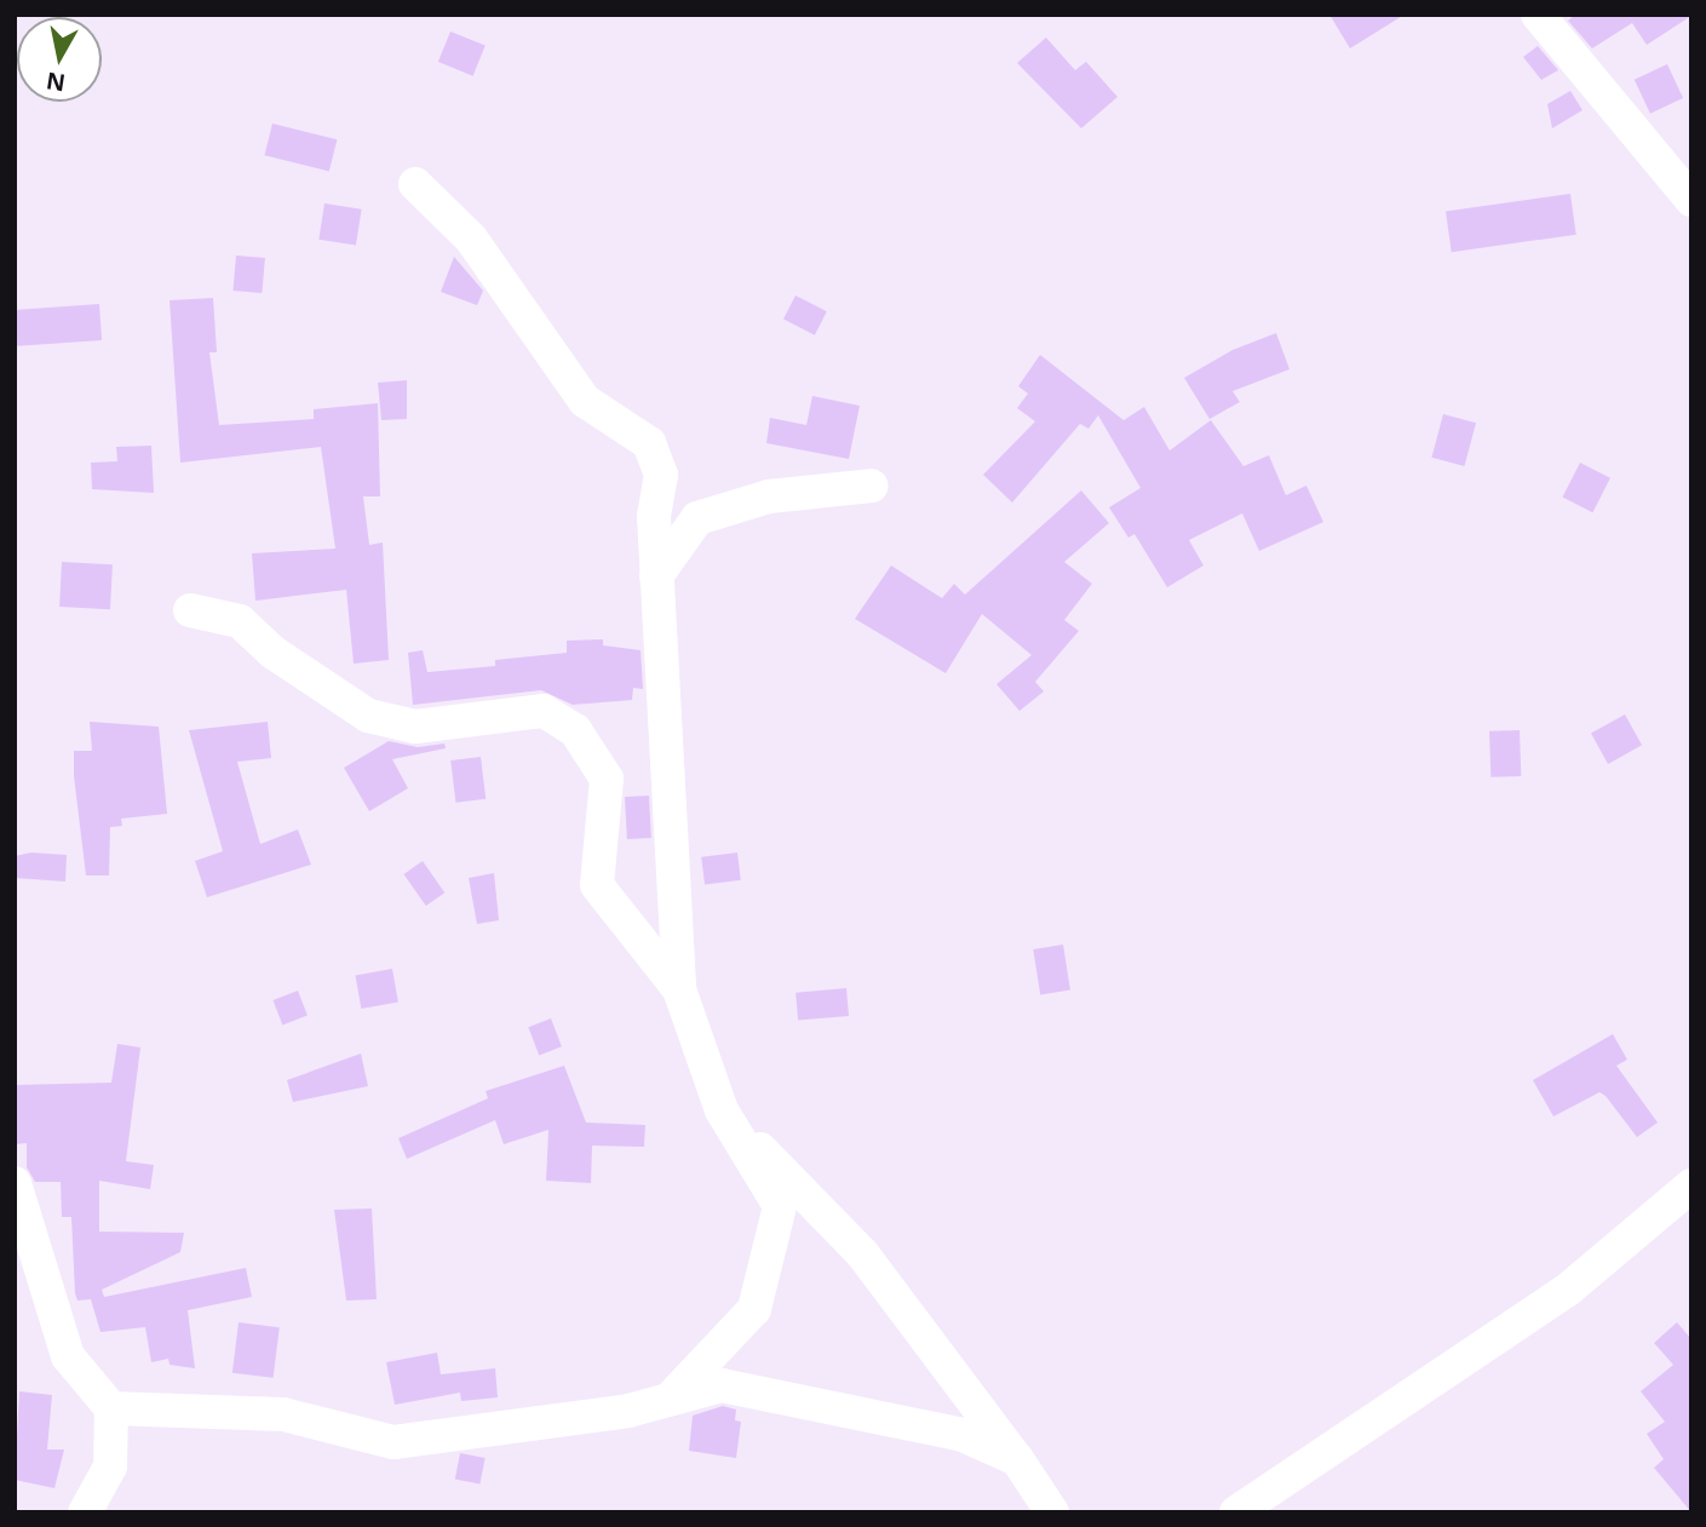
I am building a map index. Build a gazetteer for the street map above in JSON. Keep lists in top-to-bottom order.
{
  "north": "bottom"
}
